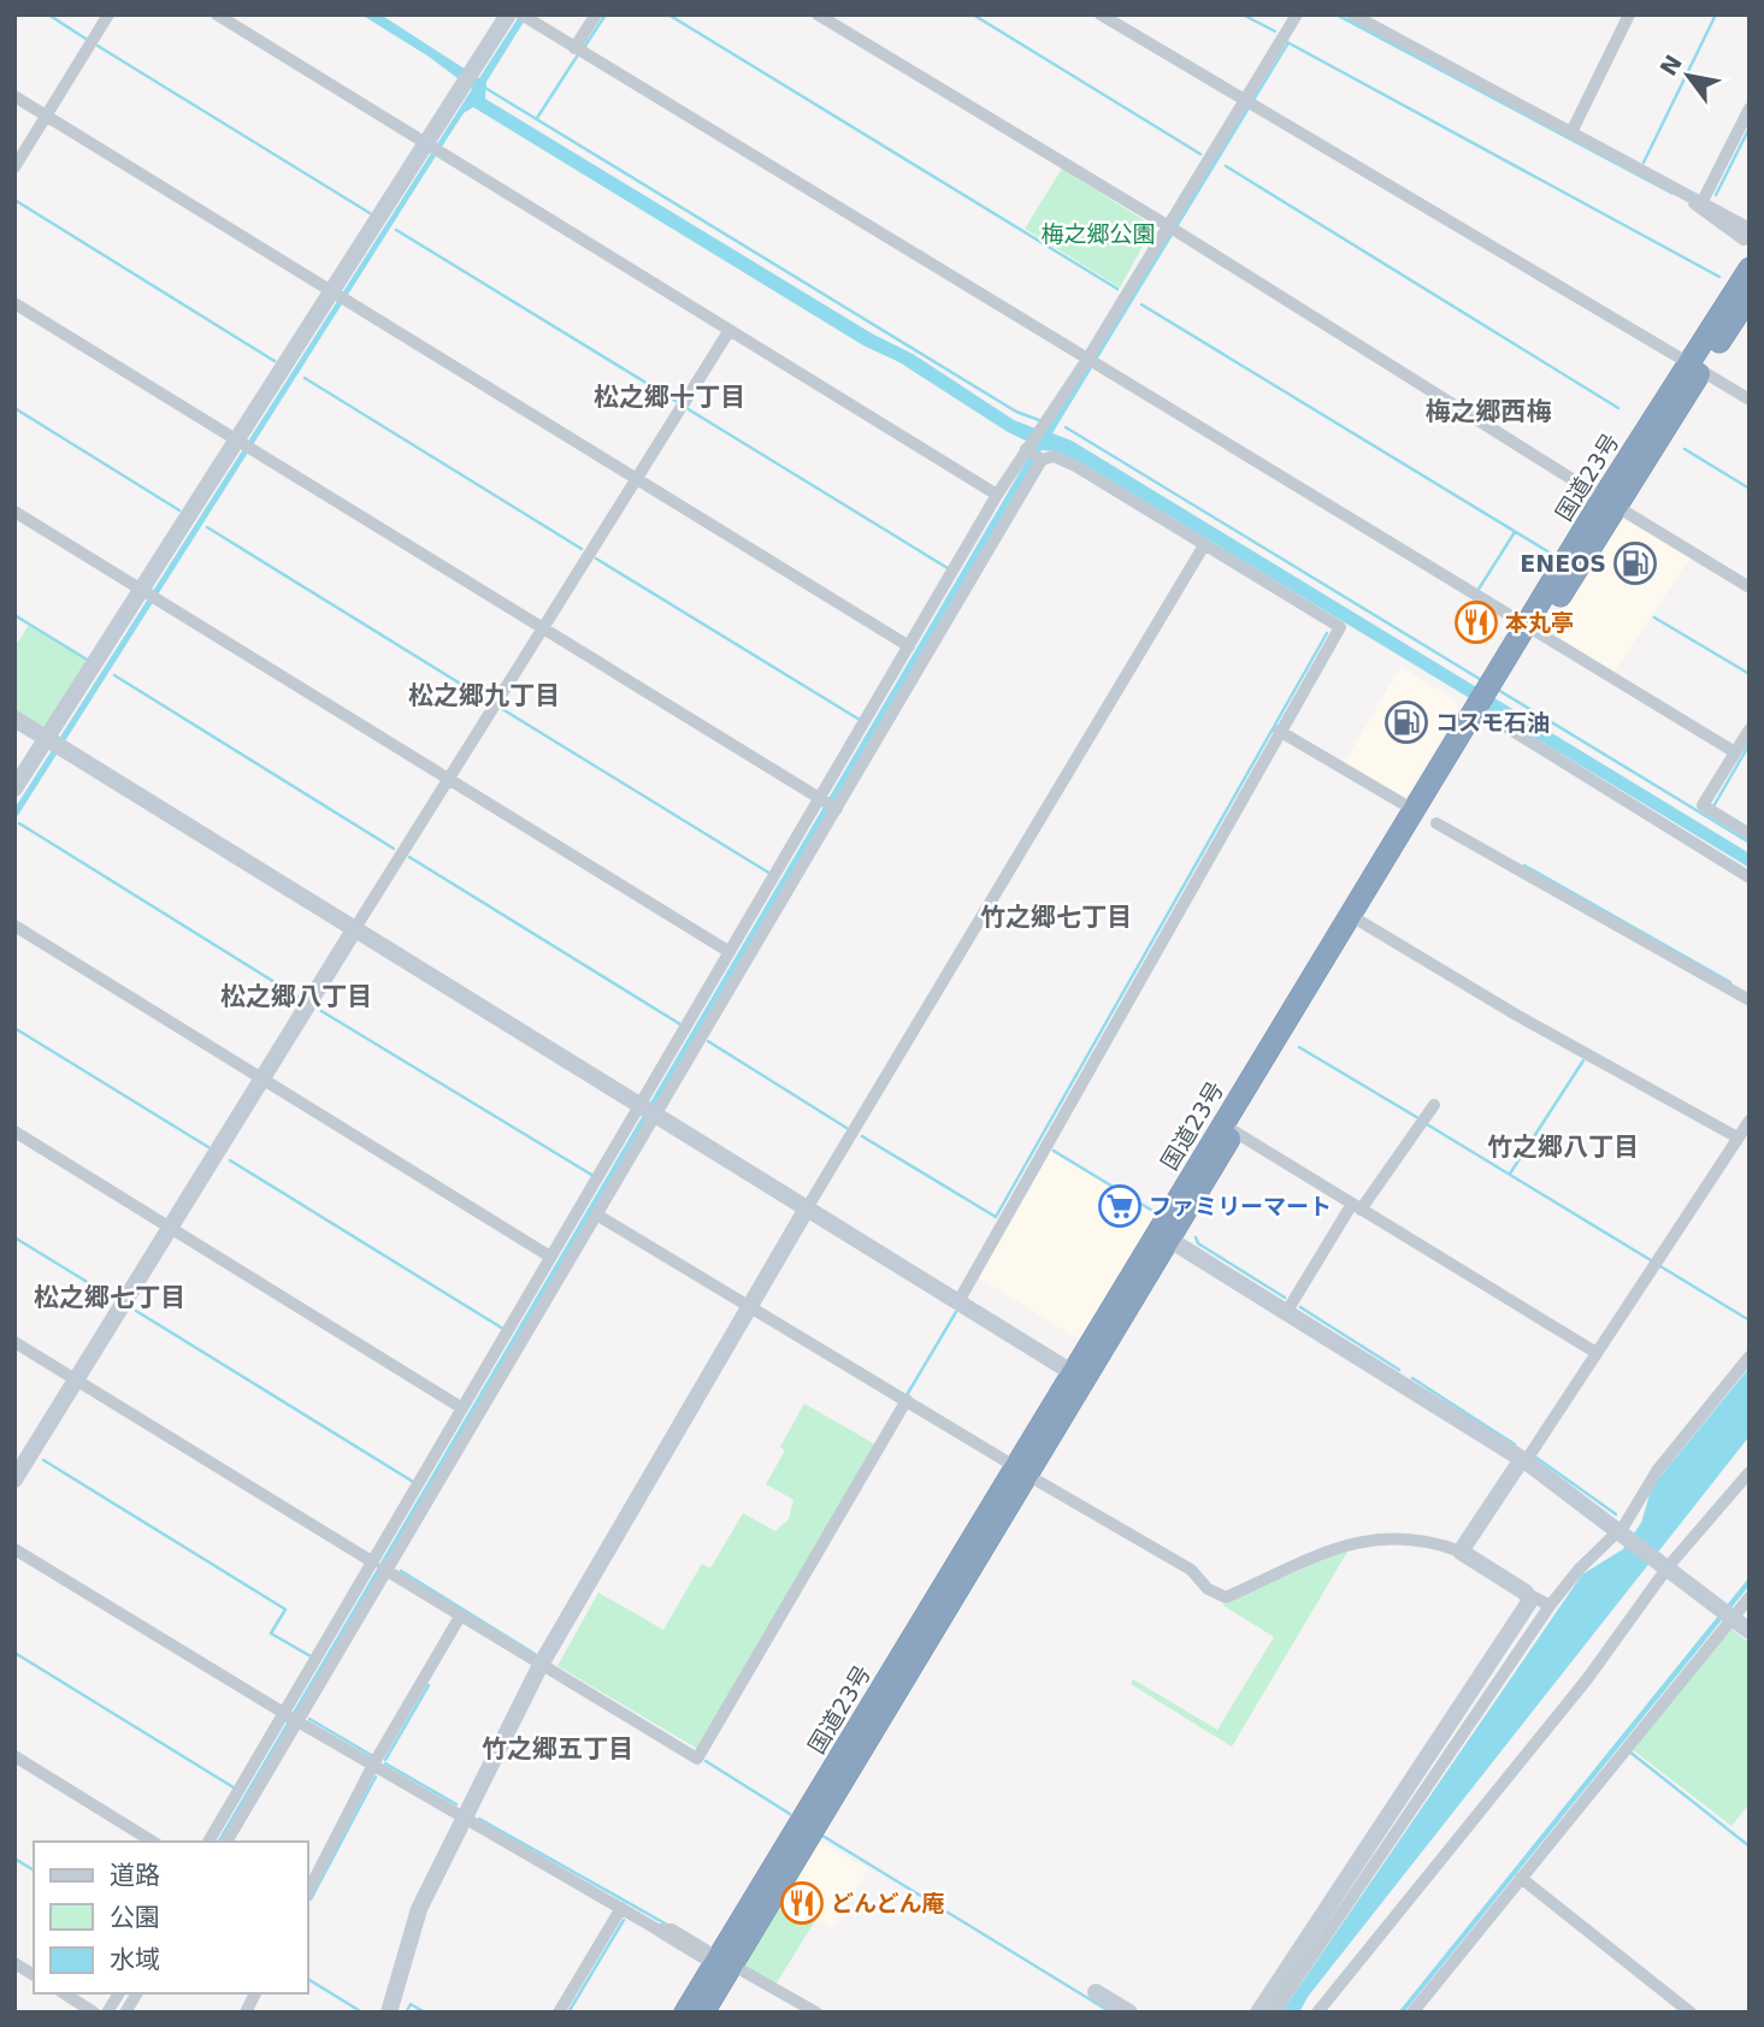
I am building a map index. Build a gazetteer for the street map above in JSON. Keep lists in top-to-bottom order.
{
  "streets": {
    "highway": ["国道23号"]
  },
  "districts": [
    "松之郷十丁目",
    "梅之郷西梅",
    "松之郷九丁目",
    "竹之郷七丁目",
    "松之郷八丁目",
    "竹之郷八丁目",
    "松之郷七丁目",
    "竹之郷五丁目"
  ],
  "parks": ["梅之郷公園"],
  "places": {
    "fuel station": ["ENEOS", "コスモ石油"],
    "restaurant": ["本丸亭", "どんどん庵"],
    "supermarket": ["ファミリーマート"]
  },
  "legend": ["道路", "公園", "水域"],
  "north": "top left"
}
